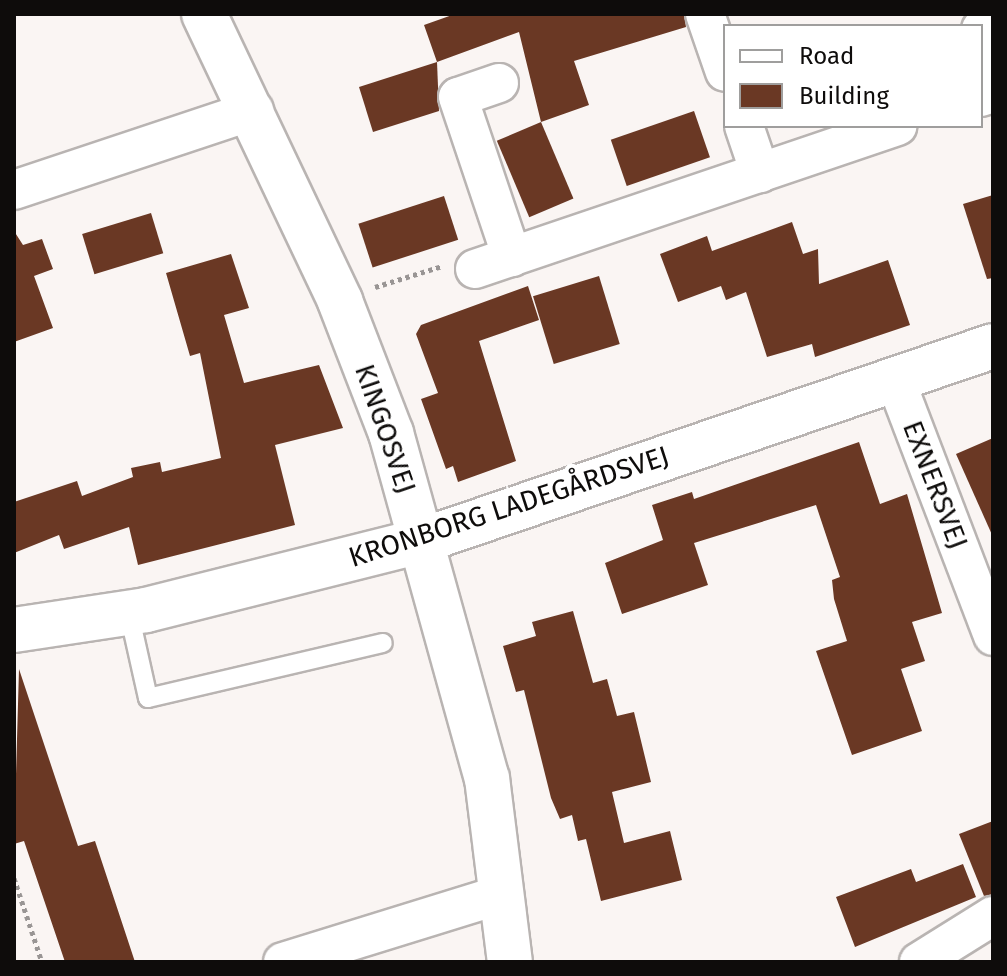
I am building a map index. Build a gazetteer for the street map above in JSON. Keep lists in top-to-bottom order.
{
  "streets": {
    "street": ["KINGOSVEJ", "EXNERSVEJ", "KRONBORG LADEGÅRDSVEJ"]
  },
  "crossings": [
    ["KINGOSVEJ", "KRONBORG LADEGÅRDSVEJ"],
    ["EXNERSVEJ", "KRONBORG LADEGÅRDSVEJ"]
  ],
  "legend": ["Road", "Building"]
}
